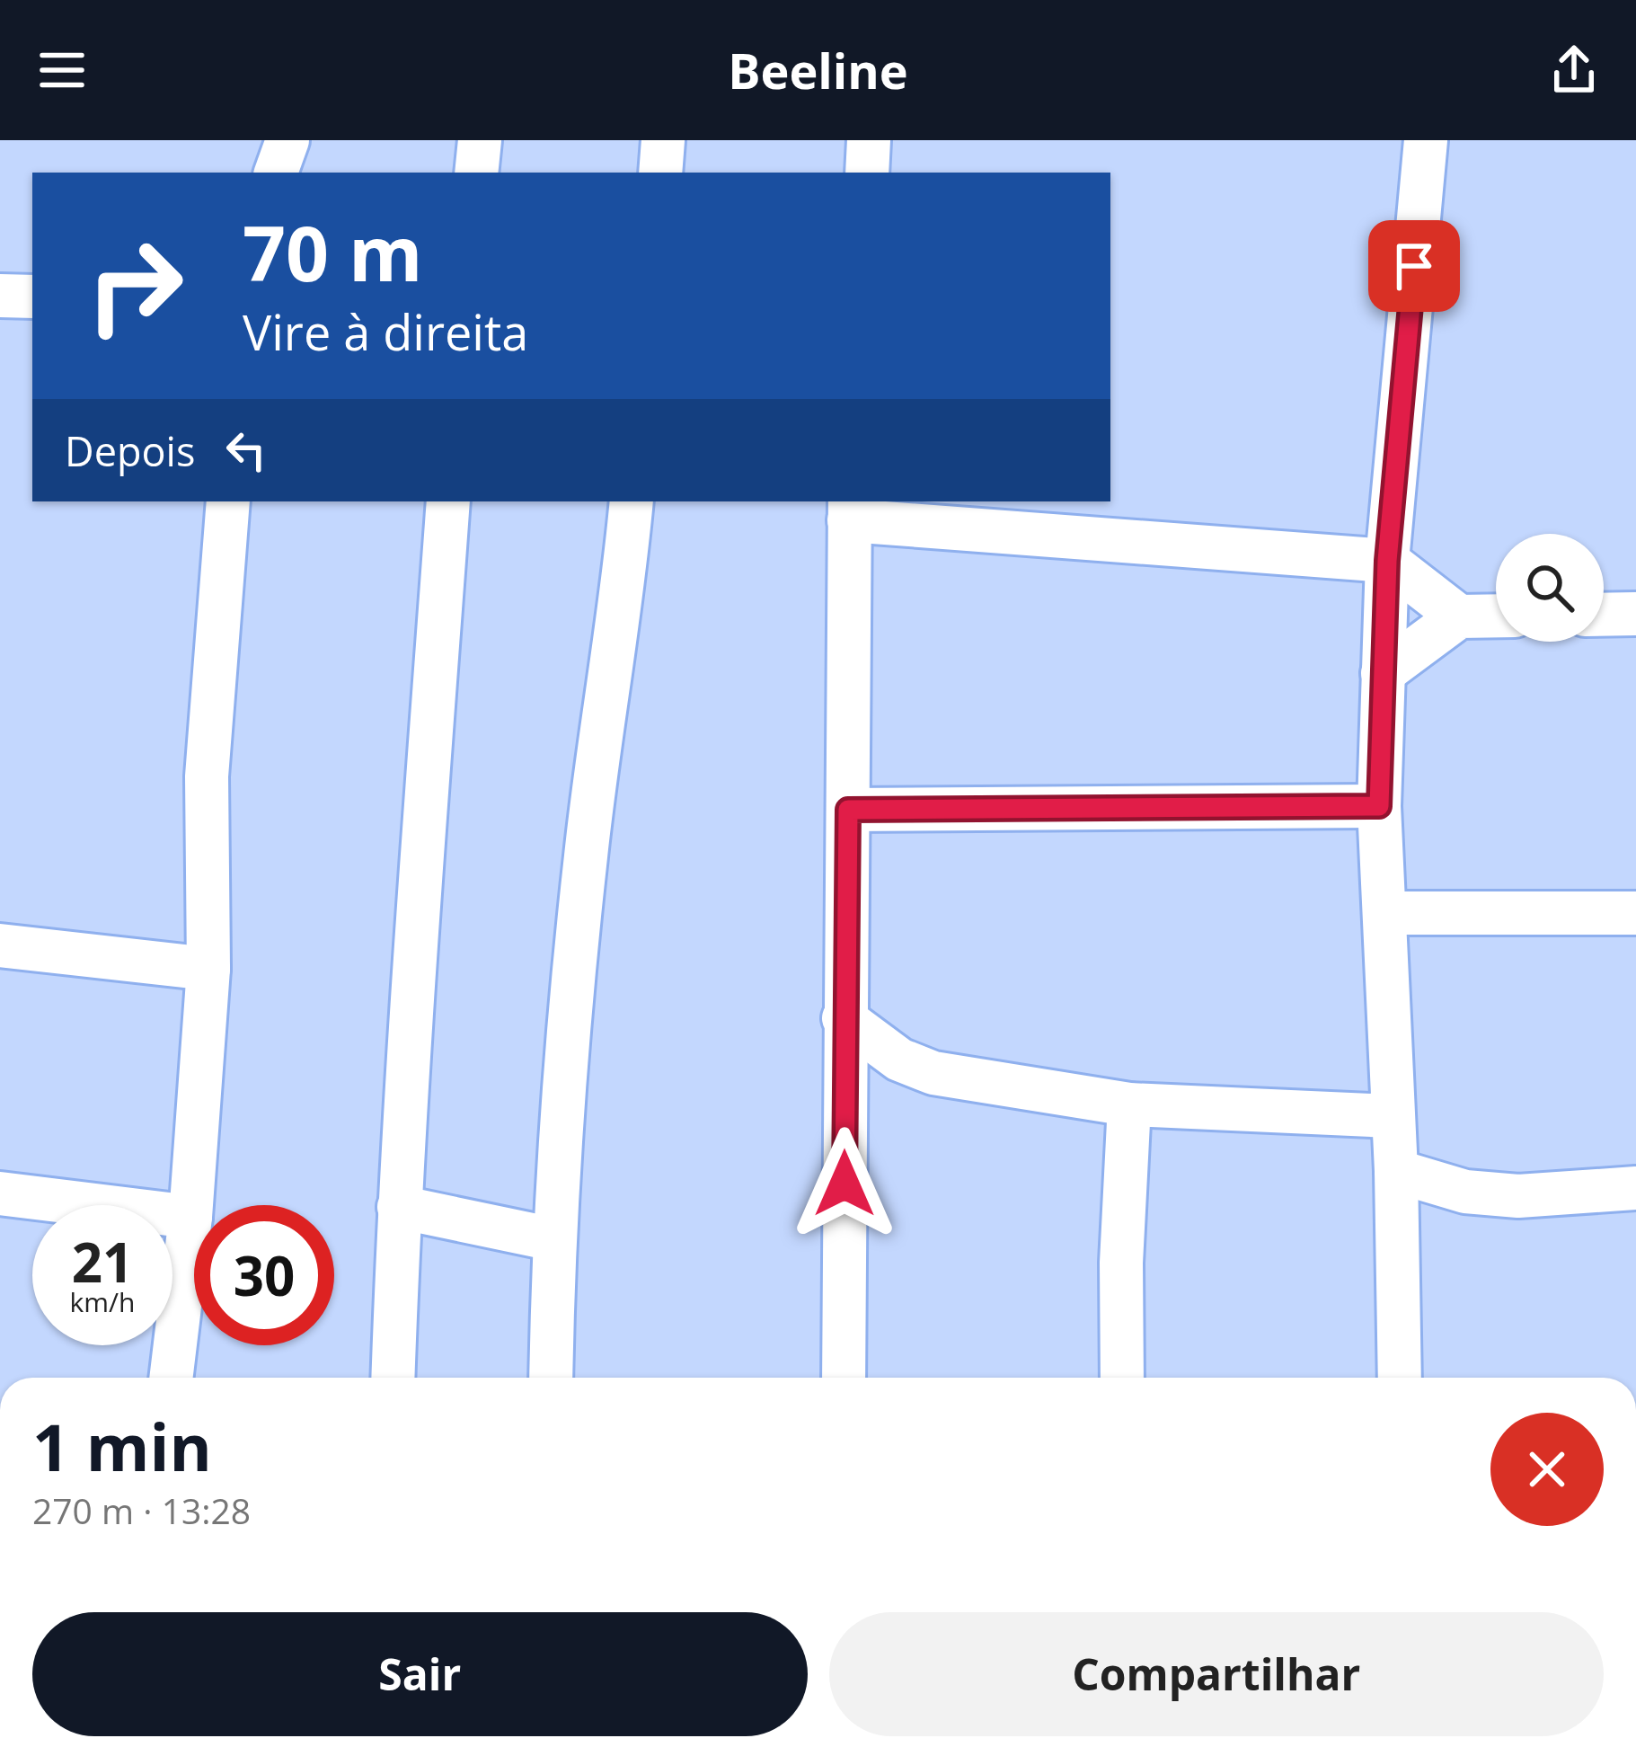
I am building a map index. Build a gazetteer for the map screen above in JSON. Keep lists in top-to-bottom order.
{
  "page": {
    "header": "Beeline",
    "turn": ["70 m", "Vire à direita"],
    "then": "Depois",
    "speed": "21 km/h",
    "limit": "30",
    "heading": ["1 min", "270 m · 13:28"],
    "buttons": ["Sair", "Compartilhar"]
  }
}
